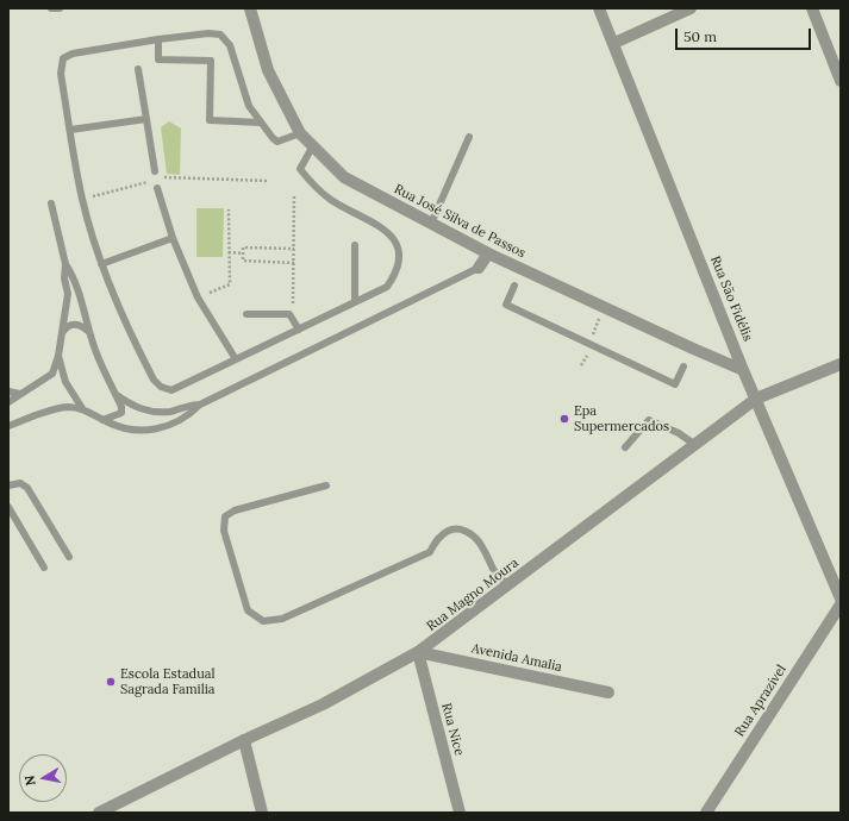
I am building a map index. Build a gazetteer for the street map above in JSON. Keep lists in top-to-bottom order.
{
  "streets": {
    "street": [
      "Rua José Silva de Passos",
      "Rua São Fidélis",
      "Rua Magno Moura",
      "Avenida Amalia",
      "Rua Aprazível",
      "Rua Nice"
    ]
  },
  "crossings": [
    ["Rua José Silva de Passos", "Rua São Fidélis"],
    ["Rua São Fidélis", "Rua Magno Moura"],
    ["Rua Magno Moura", "Avenida Amalia"],
    ["Rua Magno Moura", "Rua Nice"],
    ["Avenida Amalia", "Rua Nice"]
  ],
  "places": ["Epa Supermercados", "Escola Estadual Sagrada Familia"],
  "scale_bar": "50 m",
  "north": "left"
}
